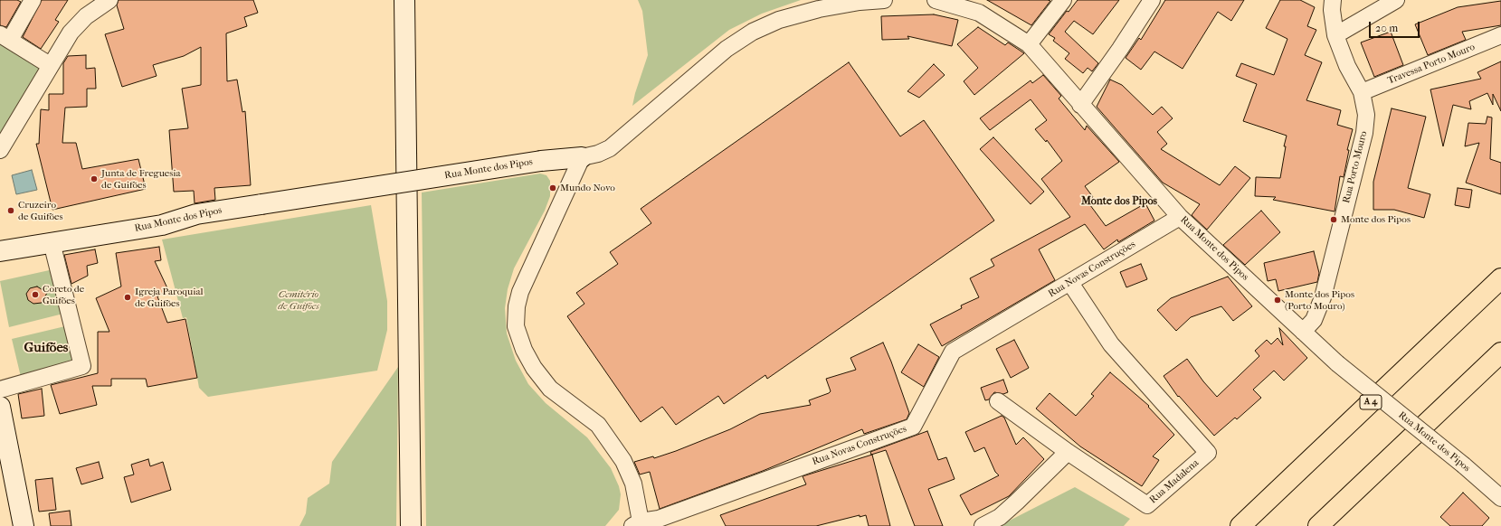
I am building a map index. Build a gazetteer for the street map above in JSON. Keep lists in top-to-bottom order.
{
  "streets": {
    "highway": ["A 4"],
    "street": [
      "Travessa Porto Mouro",
      "Rua Porto Mouro",
      "Rua Monte dos Pipos",
      "Rua Novas Construções",
      "Rua Madalena"
    ]
  },
  "crossings": [
    ["Travessa Porto Mouro", "Rua Porto Mouro"],
    ["Rua Porto Mouro", "Rua Monte dos Pipos"],
    ["Rua Monte dos Pipos", "Rua Novas Construções"],
    ["Rua Novas Construções", "Rua Madalena"]
  ],
  "districts": ["Monte dos Pipos", "Guifões"],
  "parks": ["Cemitério de Guifões"],
  "places": [
    "Junta de Freguesia de Guifões",
    "Mundo Novo",
    "Cruzeiro de Guifões",
    "Monte dos Pipos",
    "Coreto de Guifões",
    "Igreja Paroquial de Guifões",
    "Monte dos Pipos (Porto Mouro)"
  ],
  "scale_bar": "20 m"
}
